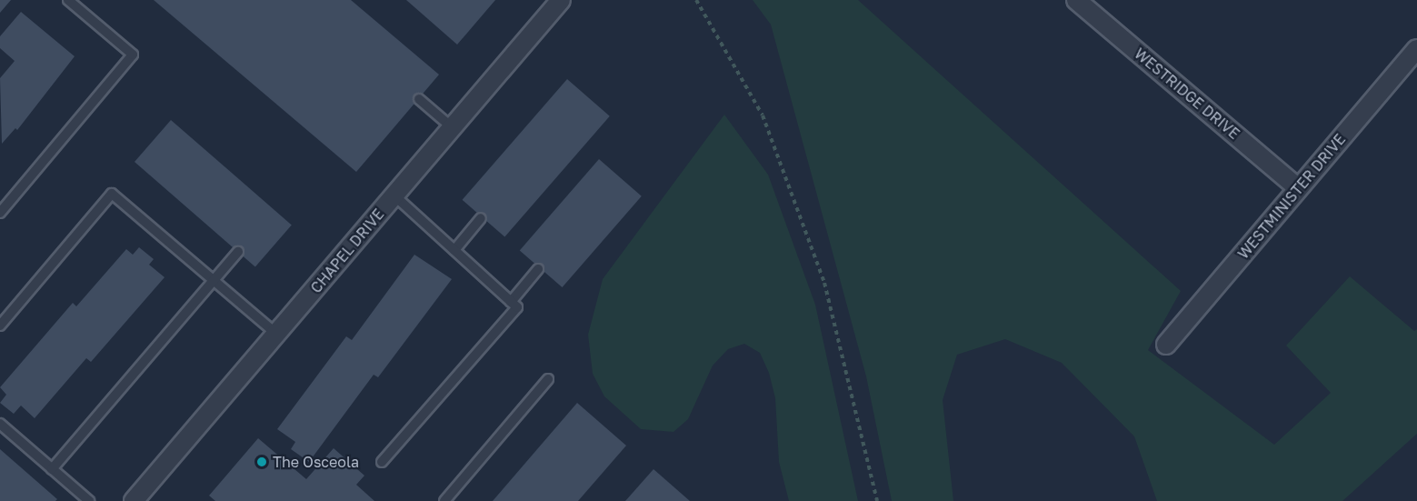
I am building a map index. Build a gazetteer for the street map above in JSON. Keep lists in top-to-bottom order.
{
  "streets": {
    "street": ["WESTRIDGE DRIVE", "WESTMINISTER DRIVE", "CHAPEL DRIVE"]
  },
  "crossings": [
    ["WESTRIDGE DRIVE", "WESTMINISTER DRIVE"]
  ],
  "places": ["The Osceola"]
}
